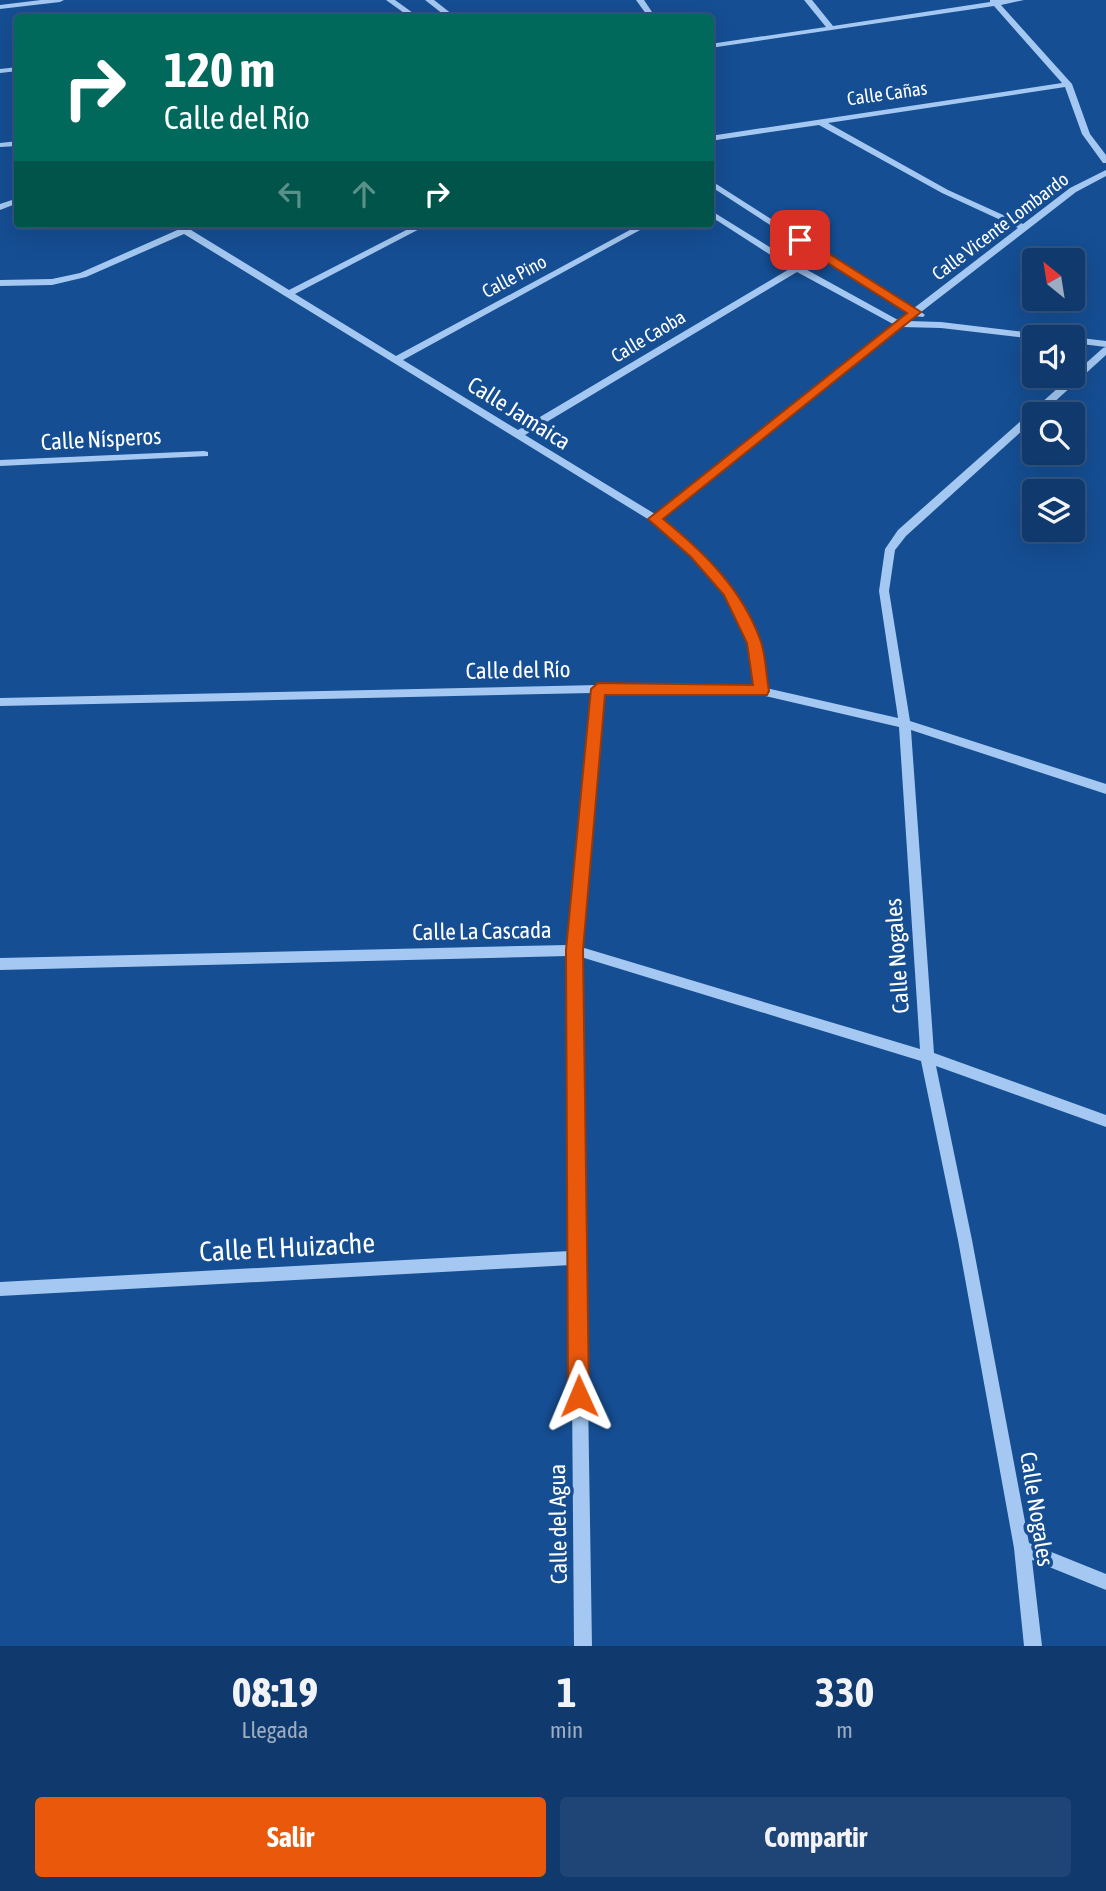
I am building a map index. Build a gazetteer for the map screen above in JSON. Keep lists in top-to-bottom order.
{
  "streets": {
    "street": [
      "Calle Cañas",
      "Calle Vicente Lombardo",
      "Calle Pino",
      "Calle Caoba",
      "Calle Jamaica",
      "Calle Nísperos",
      "Calle del Río",
      "Calle La Cascada",
      "Calle Nogales",
      "Calle El Huizache",
      "Calle del Agua"
    ]
  },
  "crossings": [
    ["Calle Vicente Lombardo", "Calle Jamaica"],
    ["Calle Pino", "Calle Jamaica"],
    ["Calle Caoba", "Calle Jamaica"],
    ["Calle Jamaica", "Calle del Río"],
    ["Calle del Río", "Calle Nogales"],
    ["Calle del Río", "Calle del Agua"],
    ["Calle La Cascada", "Calle Nogales"],
    ["Calle La Cascada", "Calle del Agua"],
    ["Calle El Huizache", "Calle del Agua"]
  ],
  "north": "top left",
  "page": {
    "turn": ["120 m", "Calle del Río"],
    "eta": [
      "08:19",
      "Llegada",
      "1",
      "min",
      "330",
      "m"
    ],
    "buttons": ["Salir", "Compartir"]
  }
}
